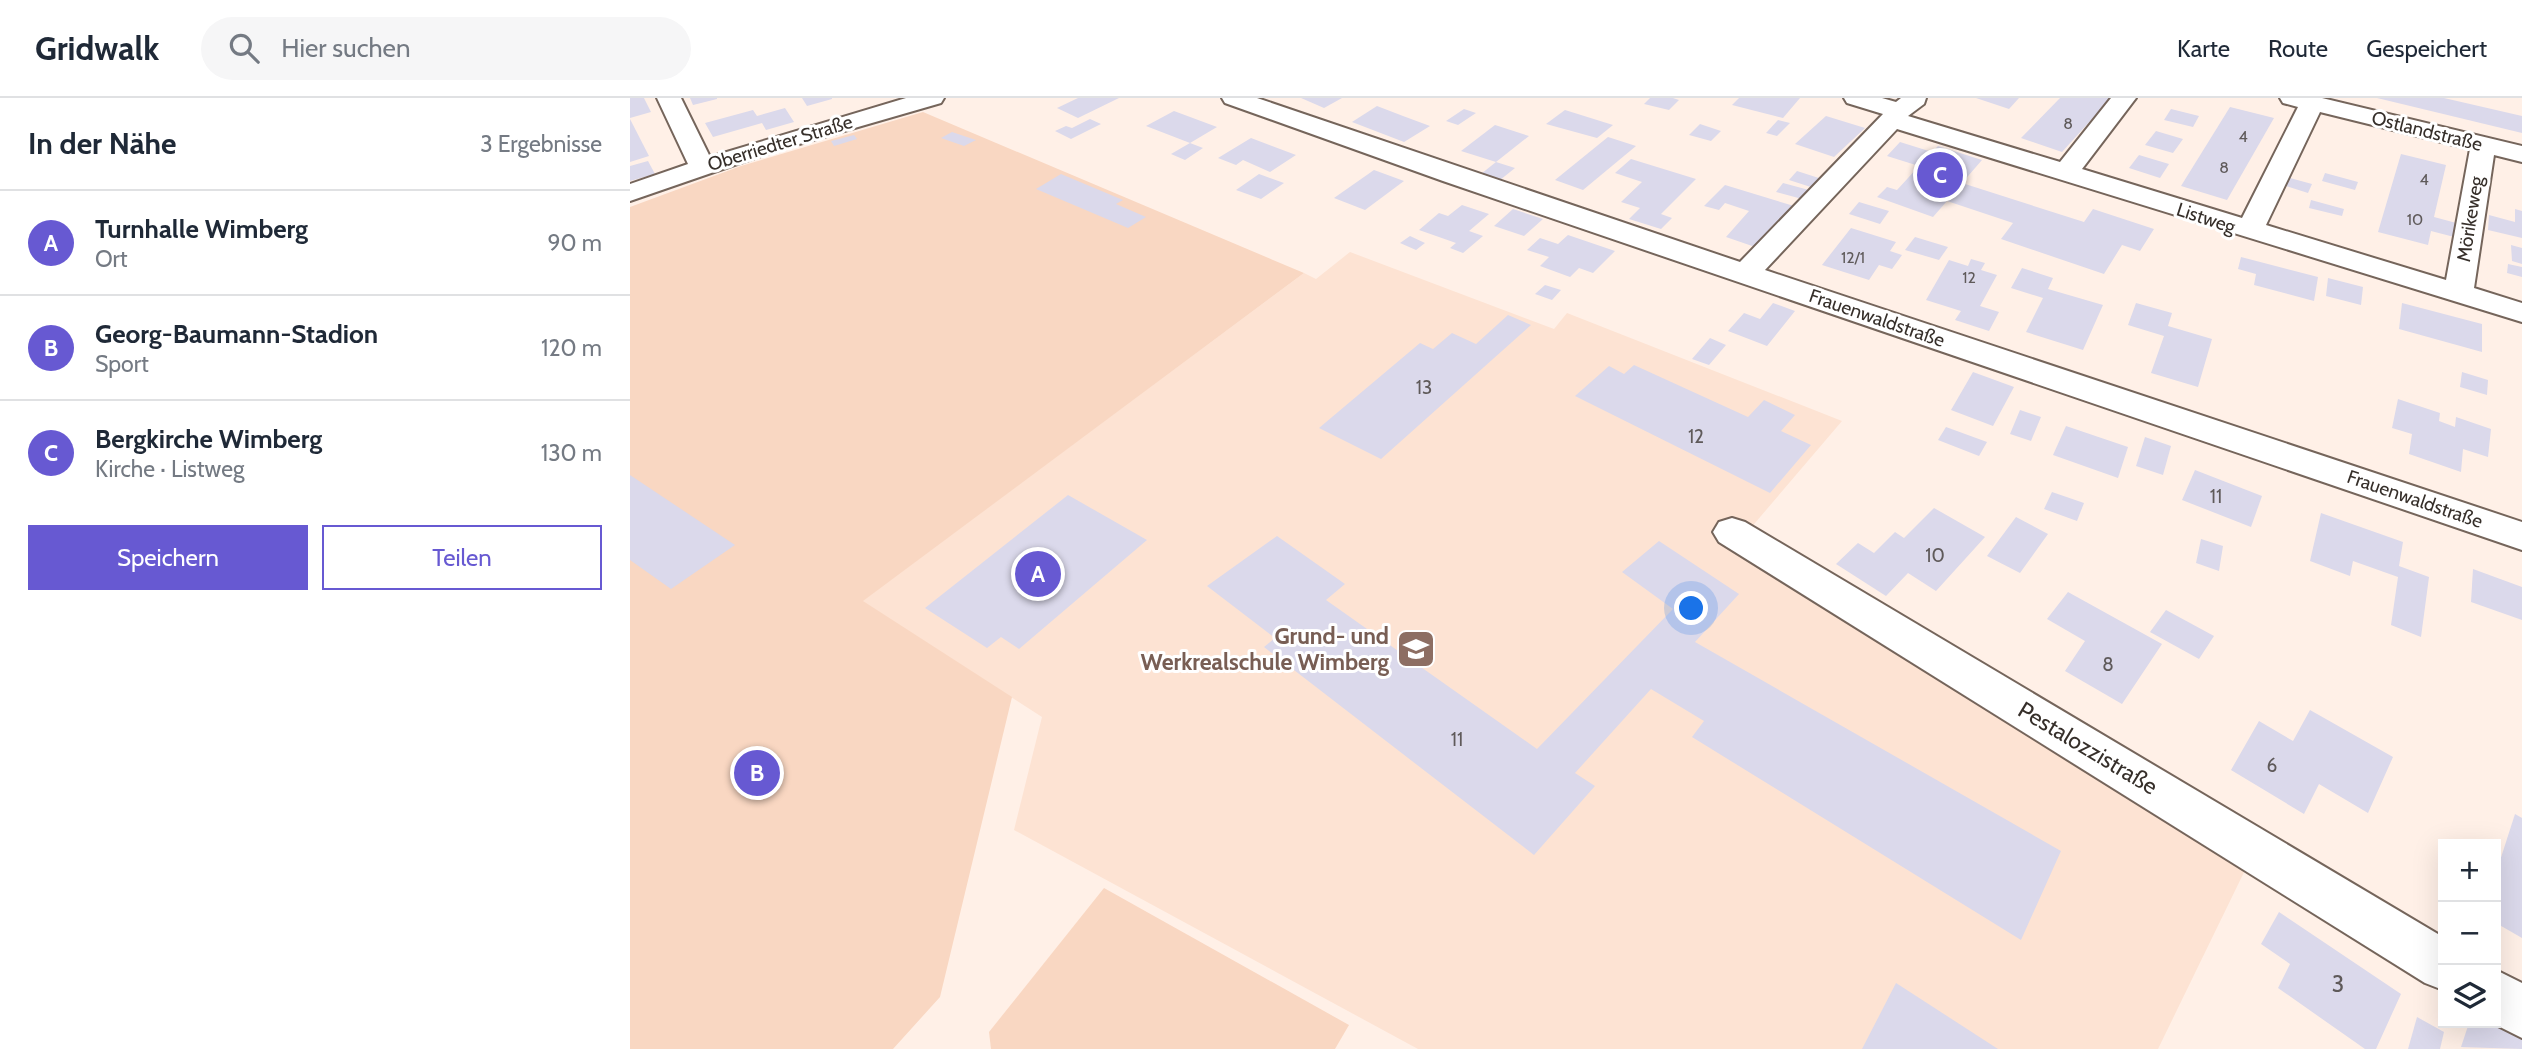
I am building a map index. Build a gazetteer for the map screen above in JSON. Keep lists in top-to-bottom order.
{
  "streets": {
    "street": [
      "Ostlandstraße",
      "Oberriedter Straße",
      "Listweg",
      "Mörikeweg",
      "Frauenwaldstraße",
      "Pestalozzistraße"
    ]
  },
  "crossings": [
    ["Ostlandstraße", "Mörikeweg"],
    ["Listweg", "Mörikeweg"]
  ],
  "places": {
    "school or university": ["Grund- und Werkrealschule Wimberg"]
  },
  "house_numbers": [
    "8",
    "4",
    "8",
    "4",
    "10",
    "12/1",
    "12",
    "13",
    "12",
    "11",
    "10",
    "8",
    "11",
    "6",
    "3"
  ],
  "page": {
    "header": "Gridwalk",
    "search": "Hier suchen",
    "nav": ["Karte", "Route", "Gespeichert"],
    "heading": ["In der Nähe", "3 Ergebnisse"],
    "pins": ["C", "A", "B"],
    "list": [
      {
        "mark": "A",
        "name": "Turnhalle Wimberg",
        "note": "Ort",
        "value": "90 m"
      },
      {
        "mark": "B",
        "name": "Georg-Baumann-Stadion",
        "note": "Sport",
        "value": "120 m"
      },
      {
        "mark": "C",
        "name": "Bergkirche Wimberg",
        "note": "Kirche · Listweg",
        "value": "130 m"
      }
    ],
    "buttons": ["Speichern", "Teilen"],
    "map_buttons": ["+", "−"]
  }
}
